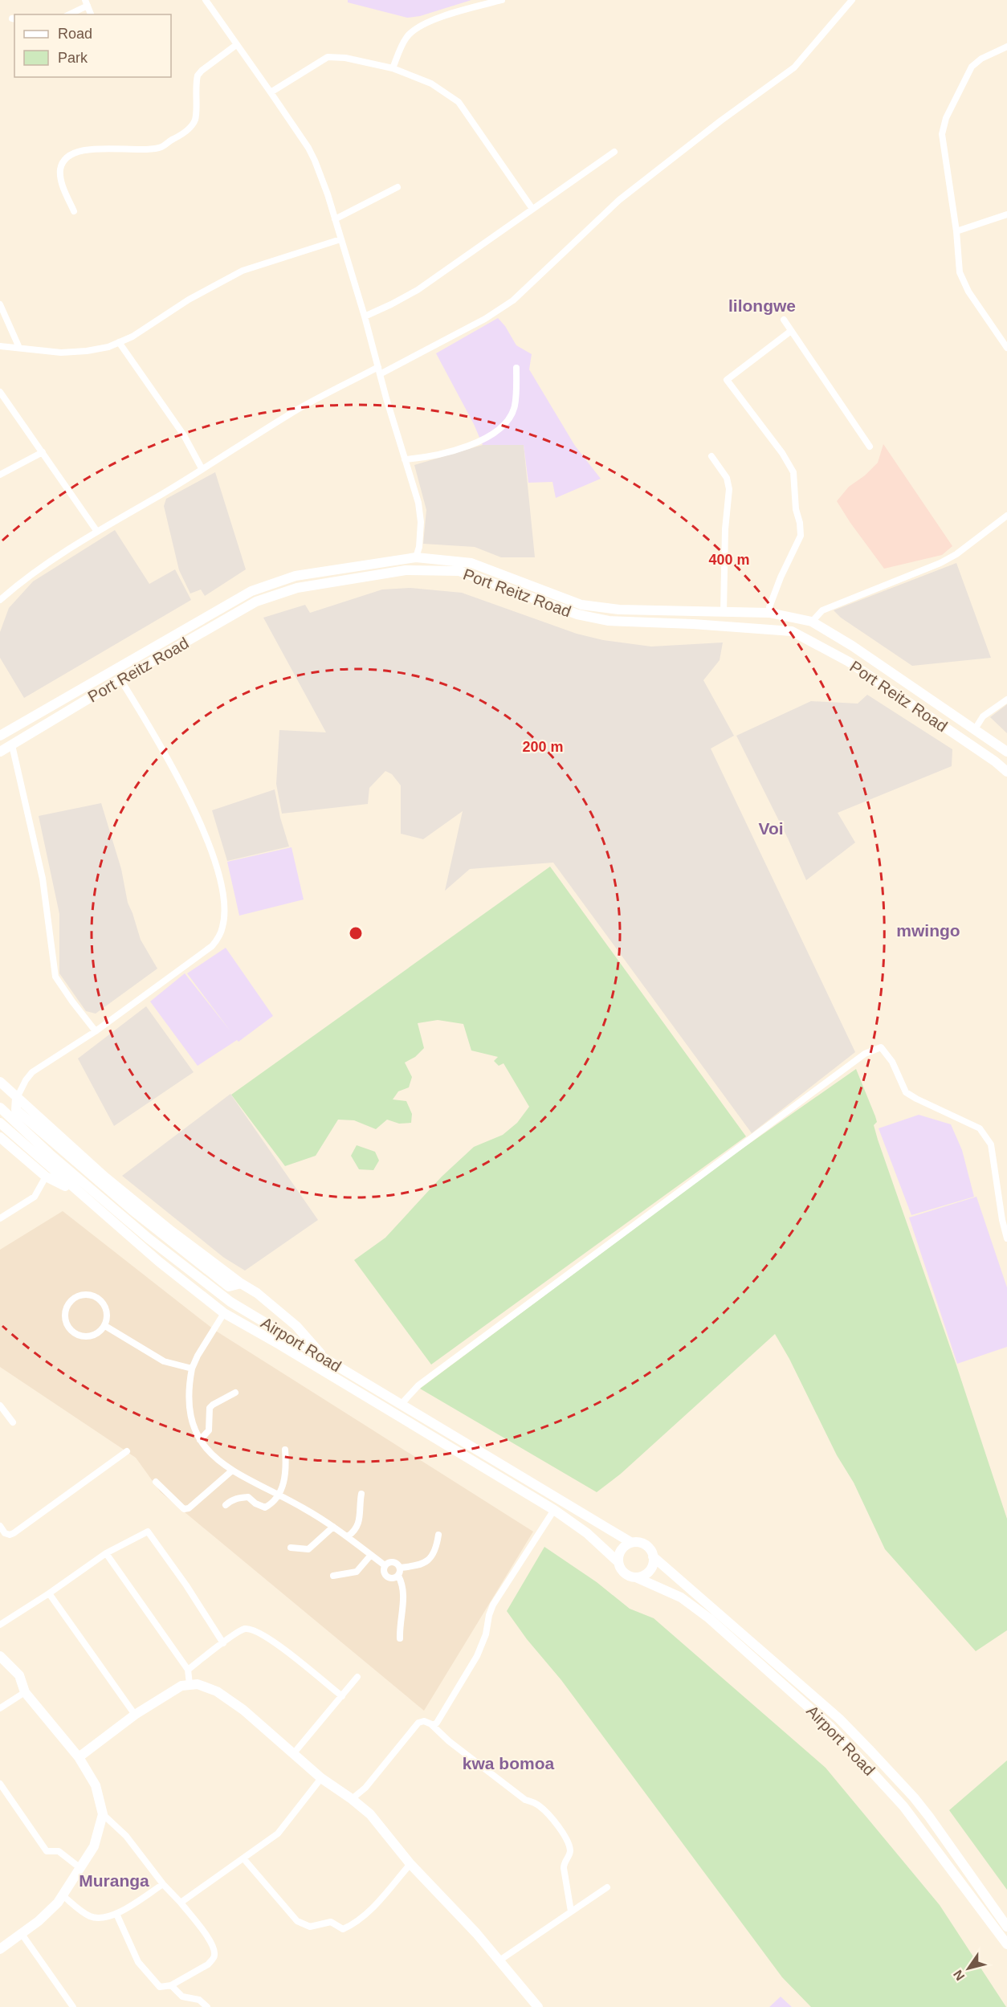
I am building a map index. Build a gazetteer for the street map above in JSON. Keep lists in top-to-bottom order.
{
  "streets": {
    "main road": ["Port Reitz Road", "Airport Road"]
  },
  "districts": [
    "lilongwe",
    "Voi",
    "mwingo",
    "kwa bomoa",
    "Muranga"
  ],
  "legend": ["Road", "Park"],
  "north": "bottom left",
  "rings": ["400 m", "200 m"]
}
